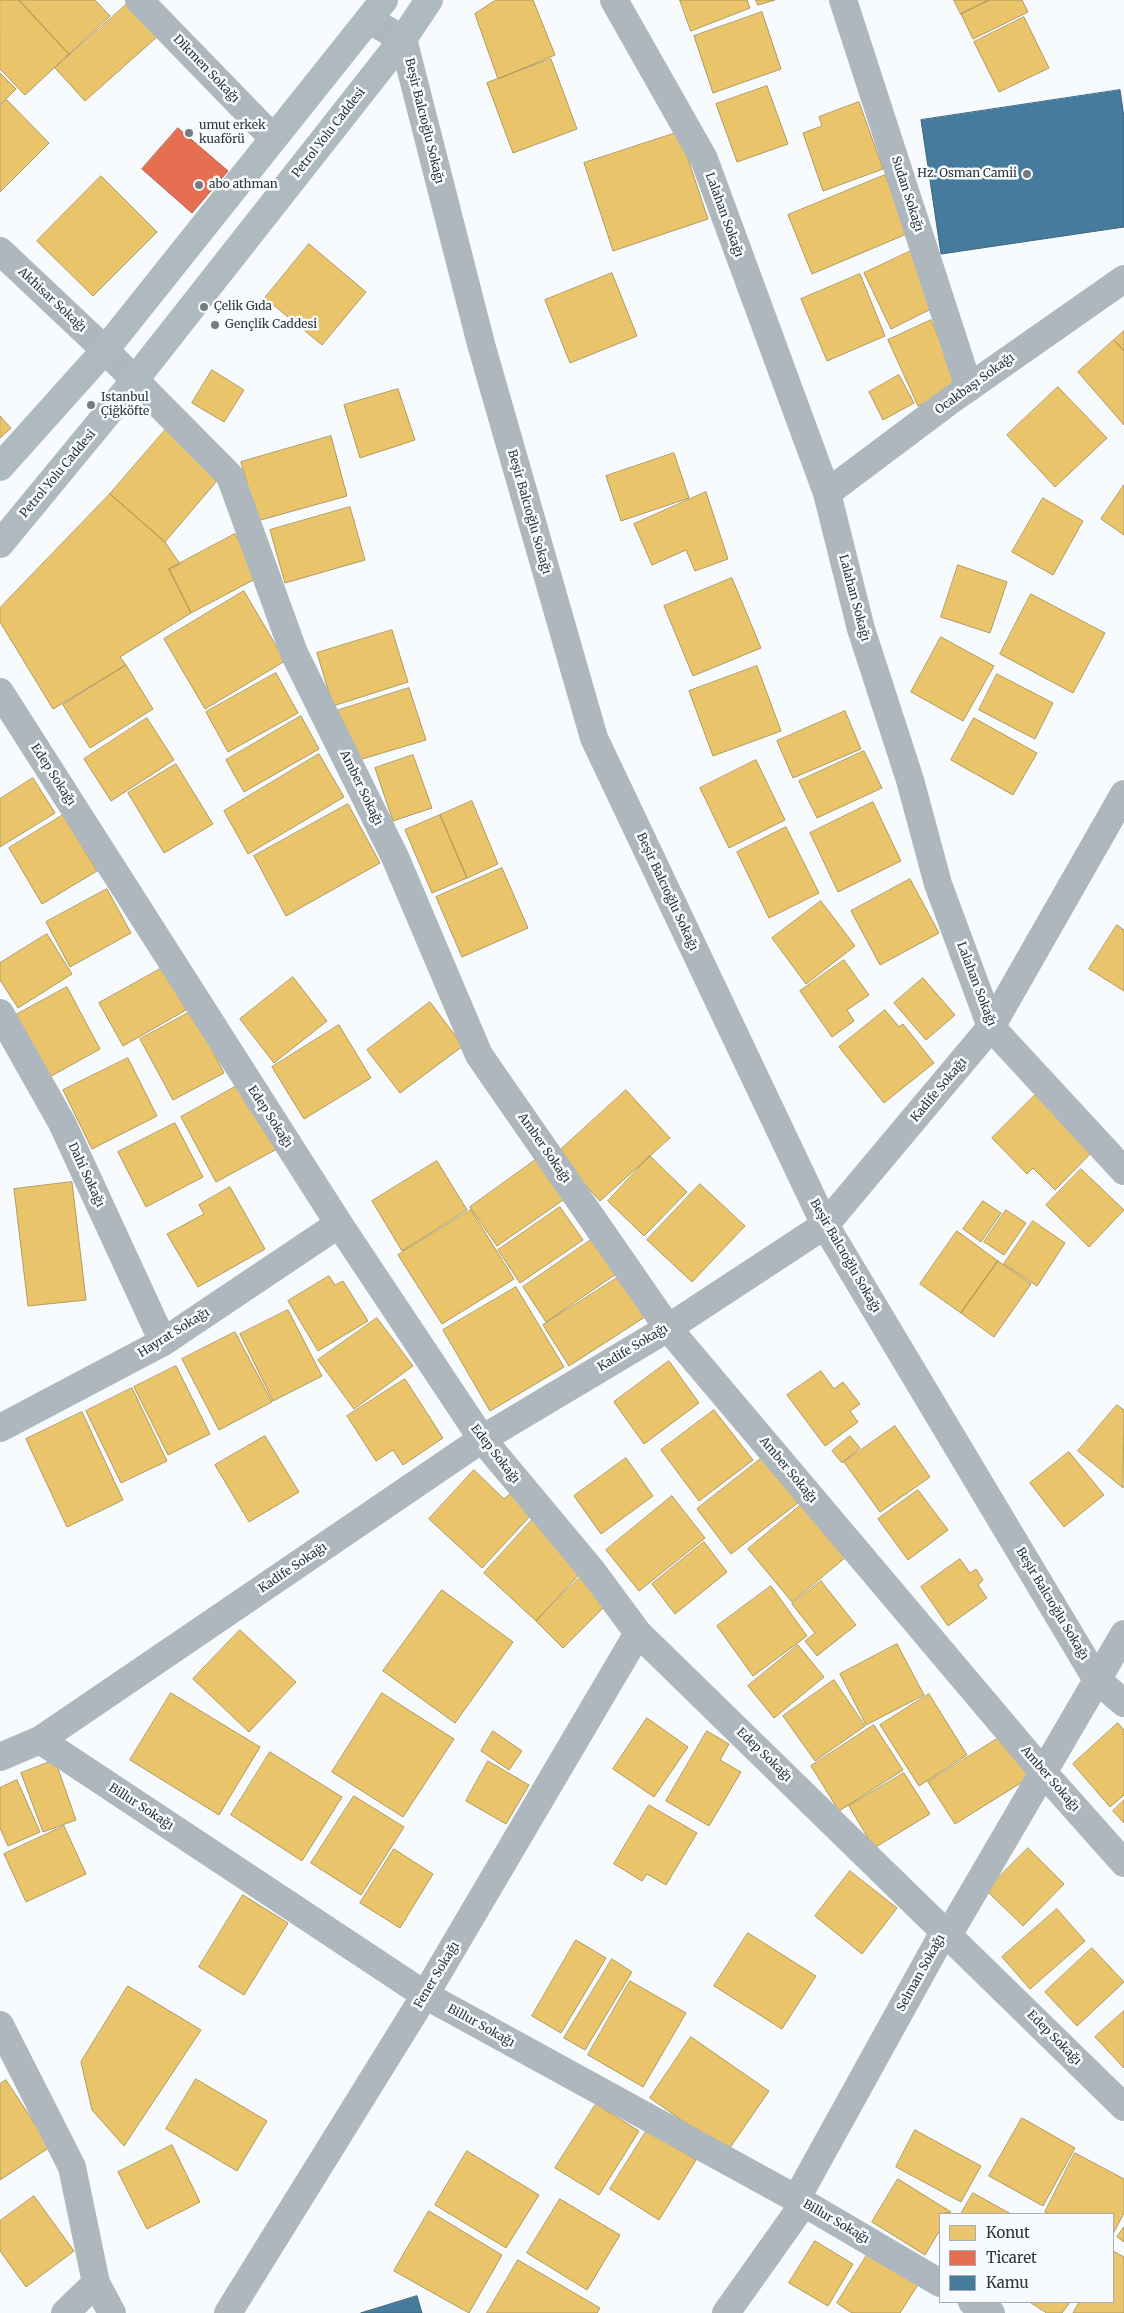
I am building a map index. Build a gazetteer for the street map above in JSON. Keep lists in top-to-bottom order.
{
  "streets": {
    "main road": ["Petrol Yolu Caddesi"],
    "street": [
      "Dikmen Sokağı",
      "Beşir Balcıoğlu Sokağı",
      "Sudan Sokağı",
      "Lalahan Sokağı",
      "Akhisar Sokağı",
      "Ocakbaşı Sokağı",
      "Edep Sokağı",
      "Amber Sokağı",
      "Kadife Sokağı",
      "Dahi Sokağı",
      "Hayrat Sokağı",
      "Billur Sokağı",
      "Selman Sokağı",
      "Fener Sokağı"
    ]
  },
  "crossings": [
    ["Beşir Balcıoğlu Sokağı", "Petrol Yolu Caddesi"],
    ["Beşir Balcıoğlu Sokağı", "Kadife Sokağı"],
    ["Beşir Balcıoğlu Sokağı", "Selman Sokağı"],
    ["Petrol Yolu Caddesi", "Amber Sokağı"],
    ["Sudan Sokağı", "Ocakbaşı Sokağı"],
    ["Lalahan Sokağı", "Ocakbaşı Sokağı"],
    ["Lalahan Sokağı", "Kadife Sokağı"],
    ["Akhisar Sokağı", "Amber Sokağı"],
    ["Edep Sokağı", "Kadife Sokağı"],
    ["Edep Sokağı", "Hayrat Sokağı"],
    ["Edep Sokağı", "Selman Sokağı"],
    ["Edep Sokağı", "Fener Sokağı"],
    ["Amber Sokağı", "Kadife Sokağı"],
    ["Amber Sokağı", "Selman Sokağı"],
    ["Kadife Sokağı", "Billur Sokağı"],
    ["Dahi Sokağı", "Hayrat Sokağı"],
    ["Billur Sokağı", "Selman Sokağı"],
    ["Billur Sokağı", "Fener Sokağı"]
  ],
  "places": [
    "umut erkek kuaförü",
    "Hz. Osman Camii",
    "abo athman",
    "Çelik Gıda",
    "Gençlik Caddesi",
    "Istanbul Çiğköfte"
  ],
  "legend": ["Konut", "Ticaret", "Kamu"]
}
